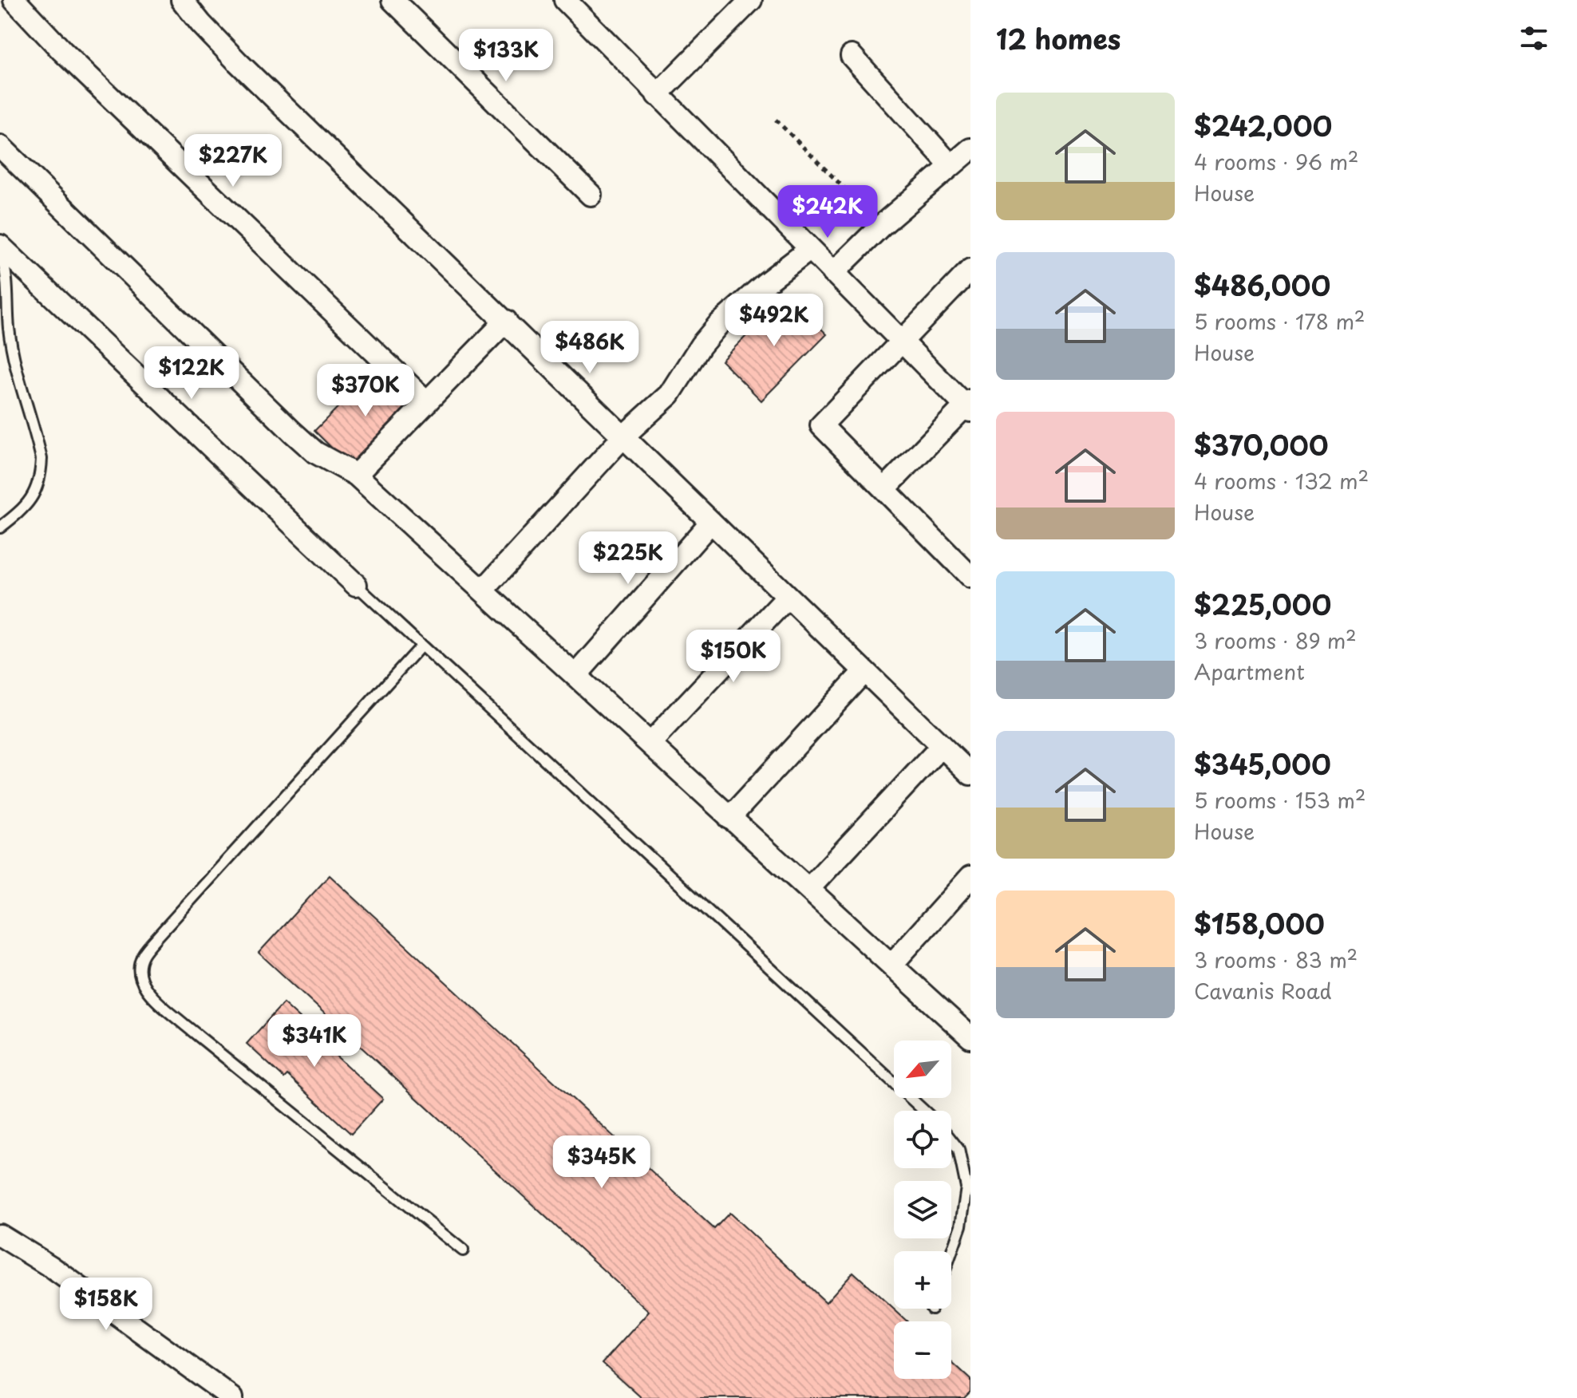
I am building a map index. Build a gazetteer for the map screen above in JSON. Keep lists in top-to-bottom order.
{
  "north": "bottom left",
  "page": {
    "heading": "12 homes",
    "price": [
      "$133K",
      "$227K",
      "$242K",
      "$492K",
      "$486K",
      "$122K",
      "$370K",
      "$225K",
      "$150K",
      "$341K",
      "$345K",
      "$158K"
    ],
    "list": [
      {
        "name": "$242,000",
        "note": "4 rooms · 96 m² · House"
      },
      {
        "name": "$486,000",
        "note": "5 rooms · 178 m² · House"
      },
      {
        "name": "$370,000",
        "note": "4 rooms · 132 m² · House"
      },
      {
        "name": "$225,000",
        "note": "3 rooms · 89 m² · Apartment"
      },
      {
        "name": "$345,000",
        "note": "5 rooms · 153 m² · House"
      },
      {
        "name": "$158,000",
        "note": "3 rooms · 83 m² · Cavanis Road"
      }
    ],
    "map_buttons": ["+", "−"]
  }
}
